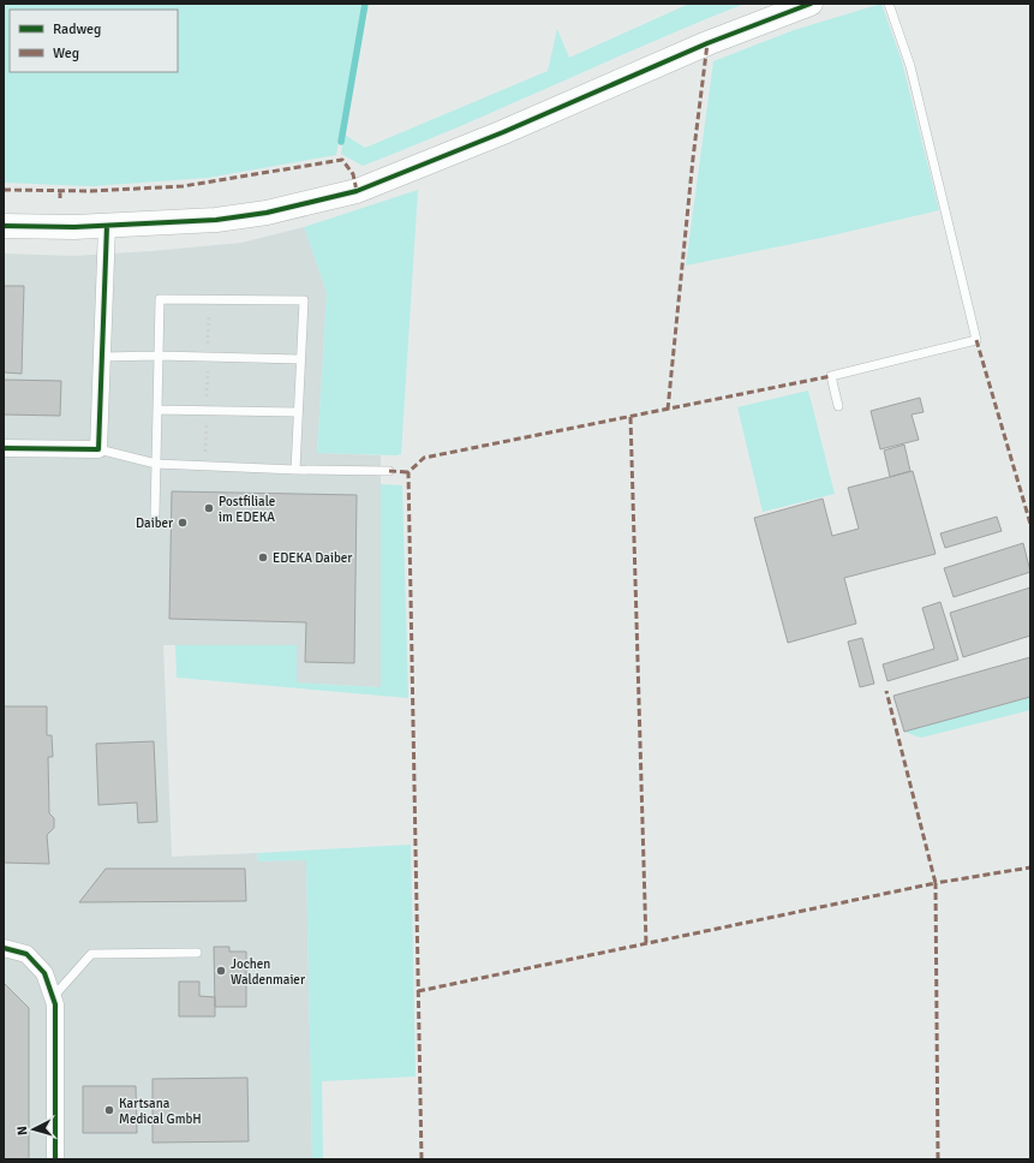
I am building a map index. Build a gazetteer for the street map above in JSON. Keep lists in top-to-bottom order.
{
  "places": [
    "Postfiliale im EDEKA",
    "Daiber",
    "EDEKA Daiber",
    "Jochen Waldenmaier",
    "Kartsana Medical GmbH"
  ],
  "legend": ["Radweg", "Weg"],
  "north": "left"
}
